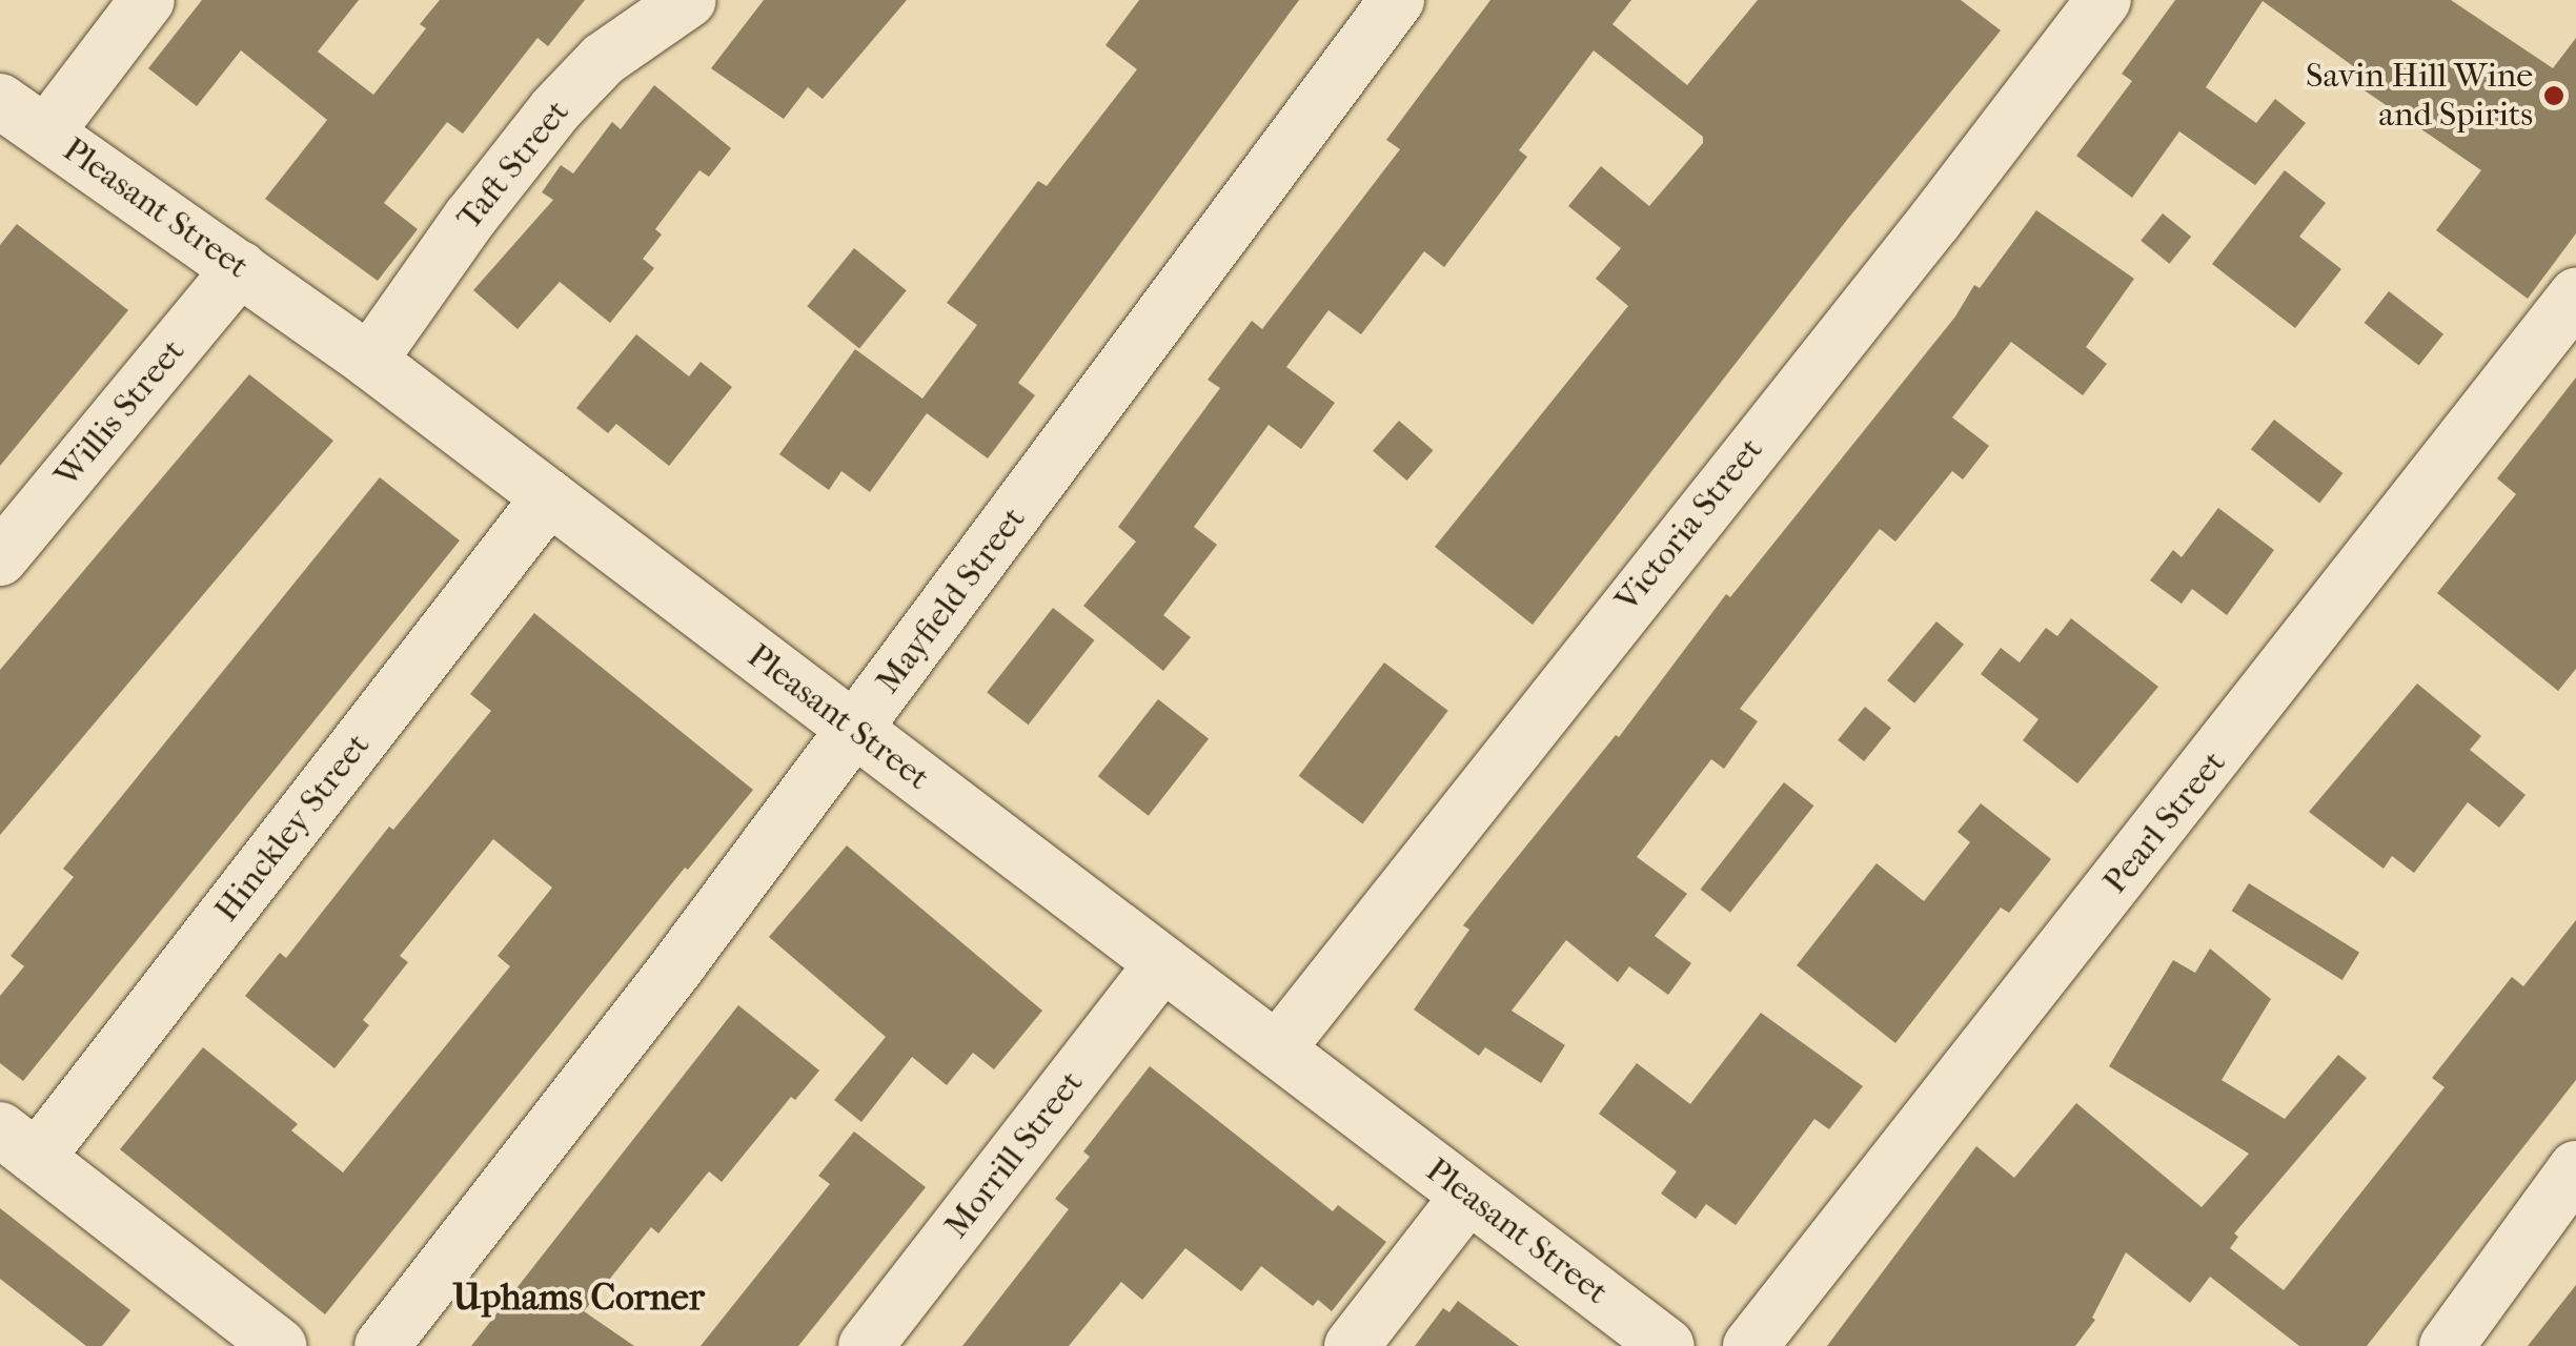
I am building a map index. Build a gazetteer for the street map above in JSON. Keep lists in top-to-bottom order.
{
  "streets": {
    "street": [
      "Taft Street",
      "Pleasant Street",
      "Willis Street",
      "Victoria Street",
      "Mayfield Street",
      "Pearl Street",
      "Hinckley Street",
      "Morrill Street"
    ]
  },
  "crossings": [
    ["Taft Street", "Pleasant Street"],
    ["Pleasant Street", "Willis Street"],
    ["Pleasant Street", "Victoria Street"],
    ["Pleasant Street", "Mayfield Street"],
    ["Pleasant Street", "Hinckley Street"],
    ["Pleasant Street", "Morrill Street"]
  ],
  "districts": ["Uphams Corner"],
  "places": ["Savin Hill Wine and Spirits"]
}
